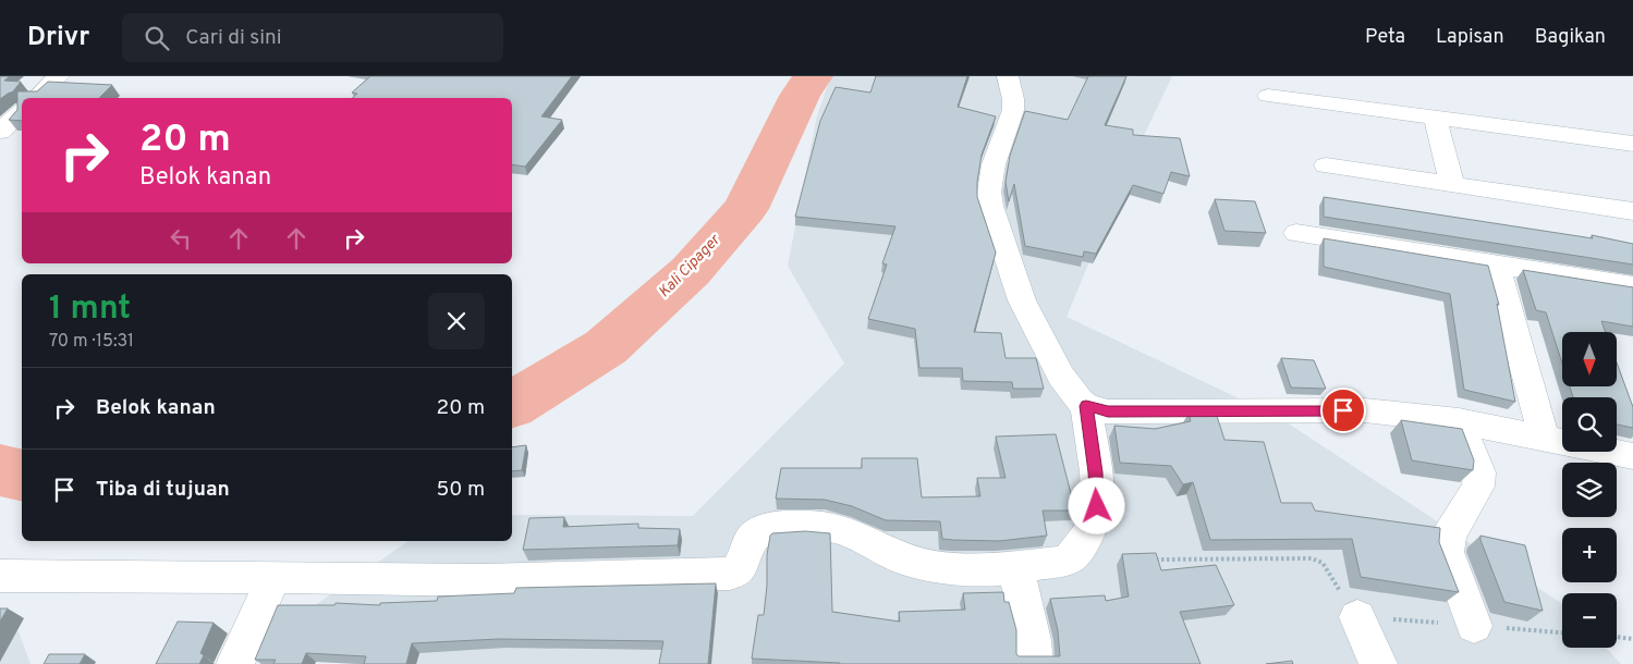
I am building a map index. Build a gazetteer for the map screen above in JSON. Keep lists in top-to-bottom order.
{
  "water": ["Kali Cipager"],
  "north": "bottom",
  "page": {
    "header": "Drivr",
    "search": "Cari di sini",
    "nav": ["Peta", "Lapisan", "Bagikan"],
    "turn": ["20 m", "Belok kanan"],
    "heading": ["1 mnt", "70 m · 15:31"],
    "map_buttons": ["+", "−"],
    "list": [
      {
        "name": "Belok kanan",
        "value": "20 m"
      },
      {
        "name": "Tiba di tujuan",
        "value": "50 m"
      }
    ]
  }
}
